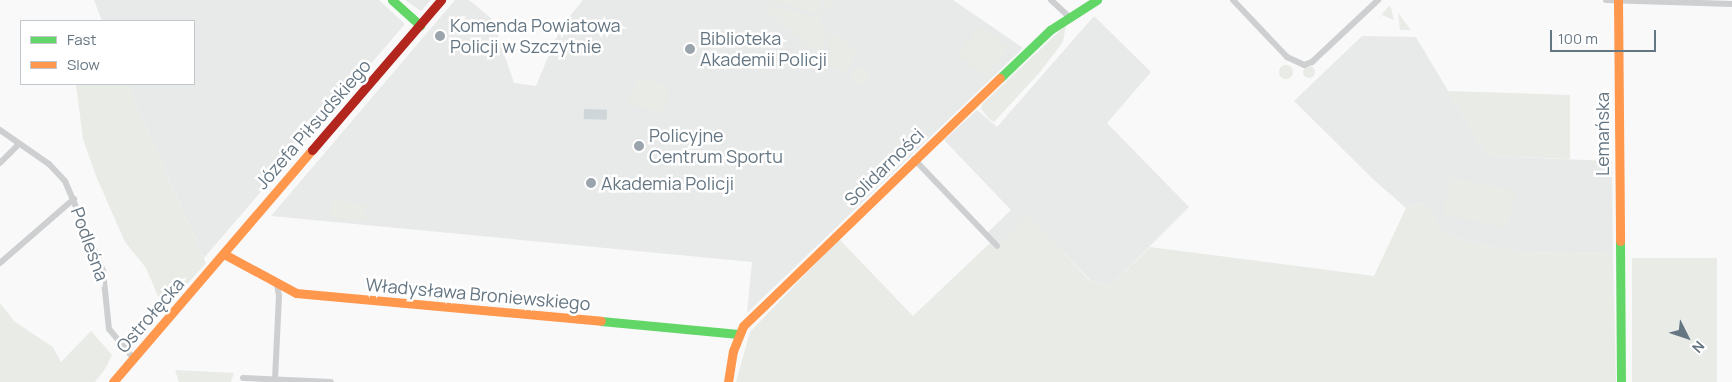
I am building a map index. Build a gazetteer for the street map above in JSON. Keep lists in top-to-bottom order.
{
  "streets": {
    "street": [
      "Józefa Piłsudskiego",
      "Lemańska",
      "Solidarności",
      "Podleśna",
      "Władysława Broniewskiego",
      "Ostrołęcka"
    ]
  },
  "crossings": [
    ["Józefa Piłsudskiego", "Władysława Broniewskiego"],
    ["Józefa Piłsudskiego", "Ostrołęcka"],
    ["Solidarności", "Władysława Broniewskiego"],
    ["Podleśna", "Ostrołęcka"]
  ],
  "places": [
    "Komenda Powiatowa Policji w Szczytnie",
    "Biblioteka Akademii Policji",
    "Policyjne Centrum Sportu",
    "Akademia Policji"
  ],
  "legend": ["Fast", "Slow"],
  "scale_bar": "100 m",
  "north": "bottom right"
}
